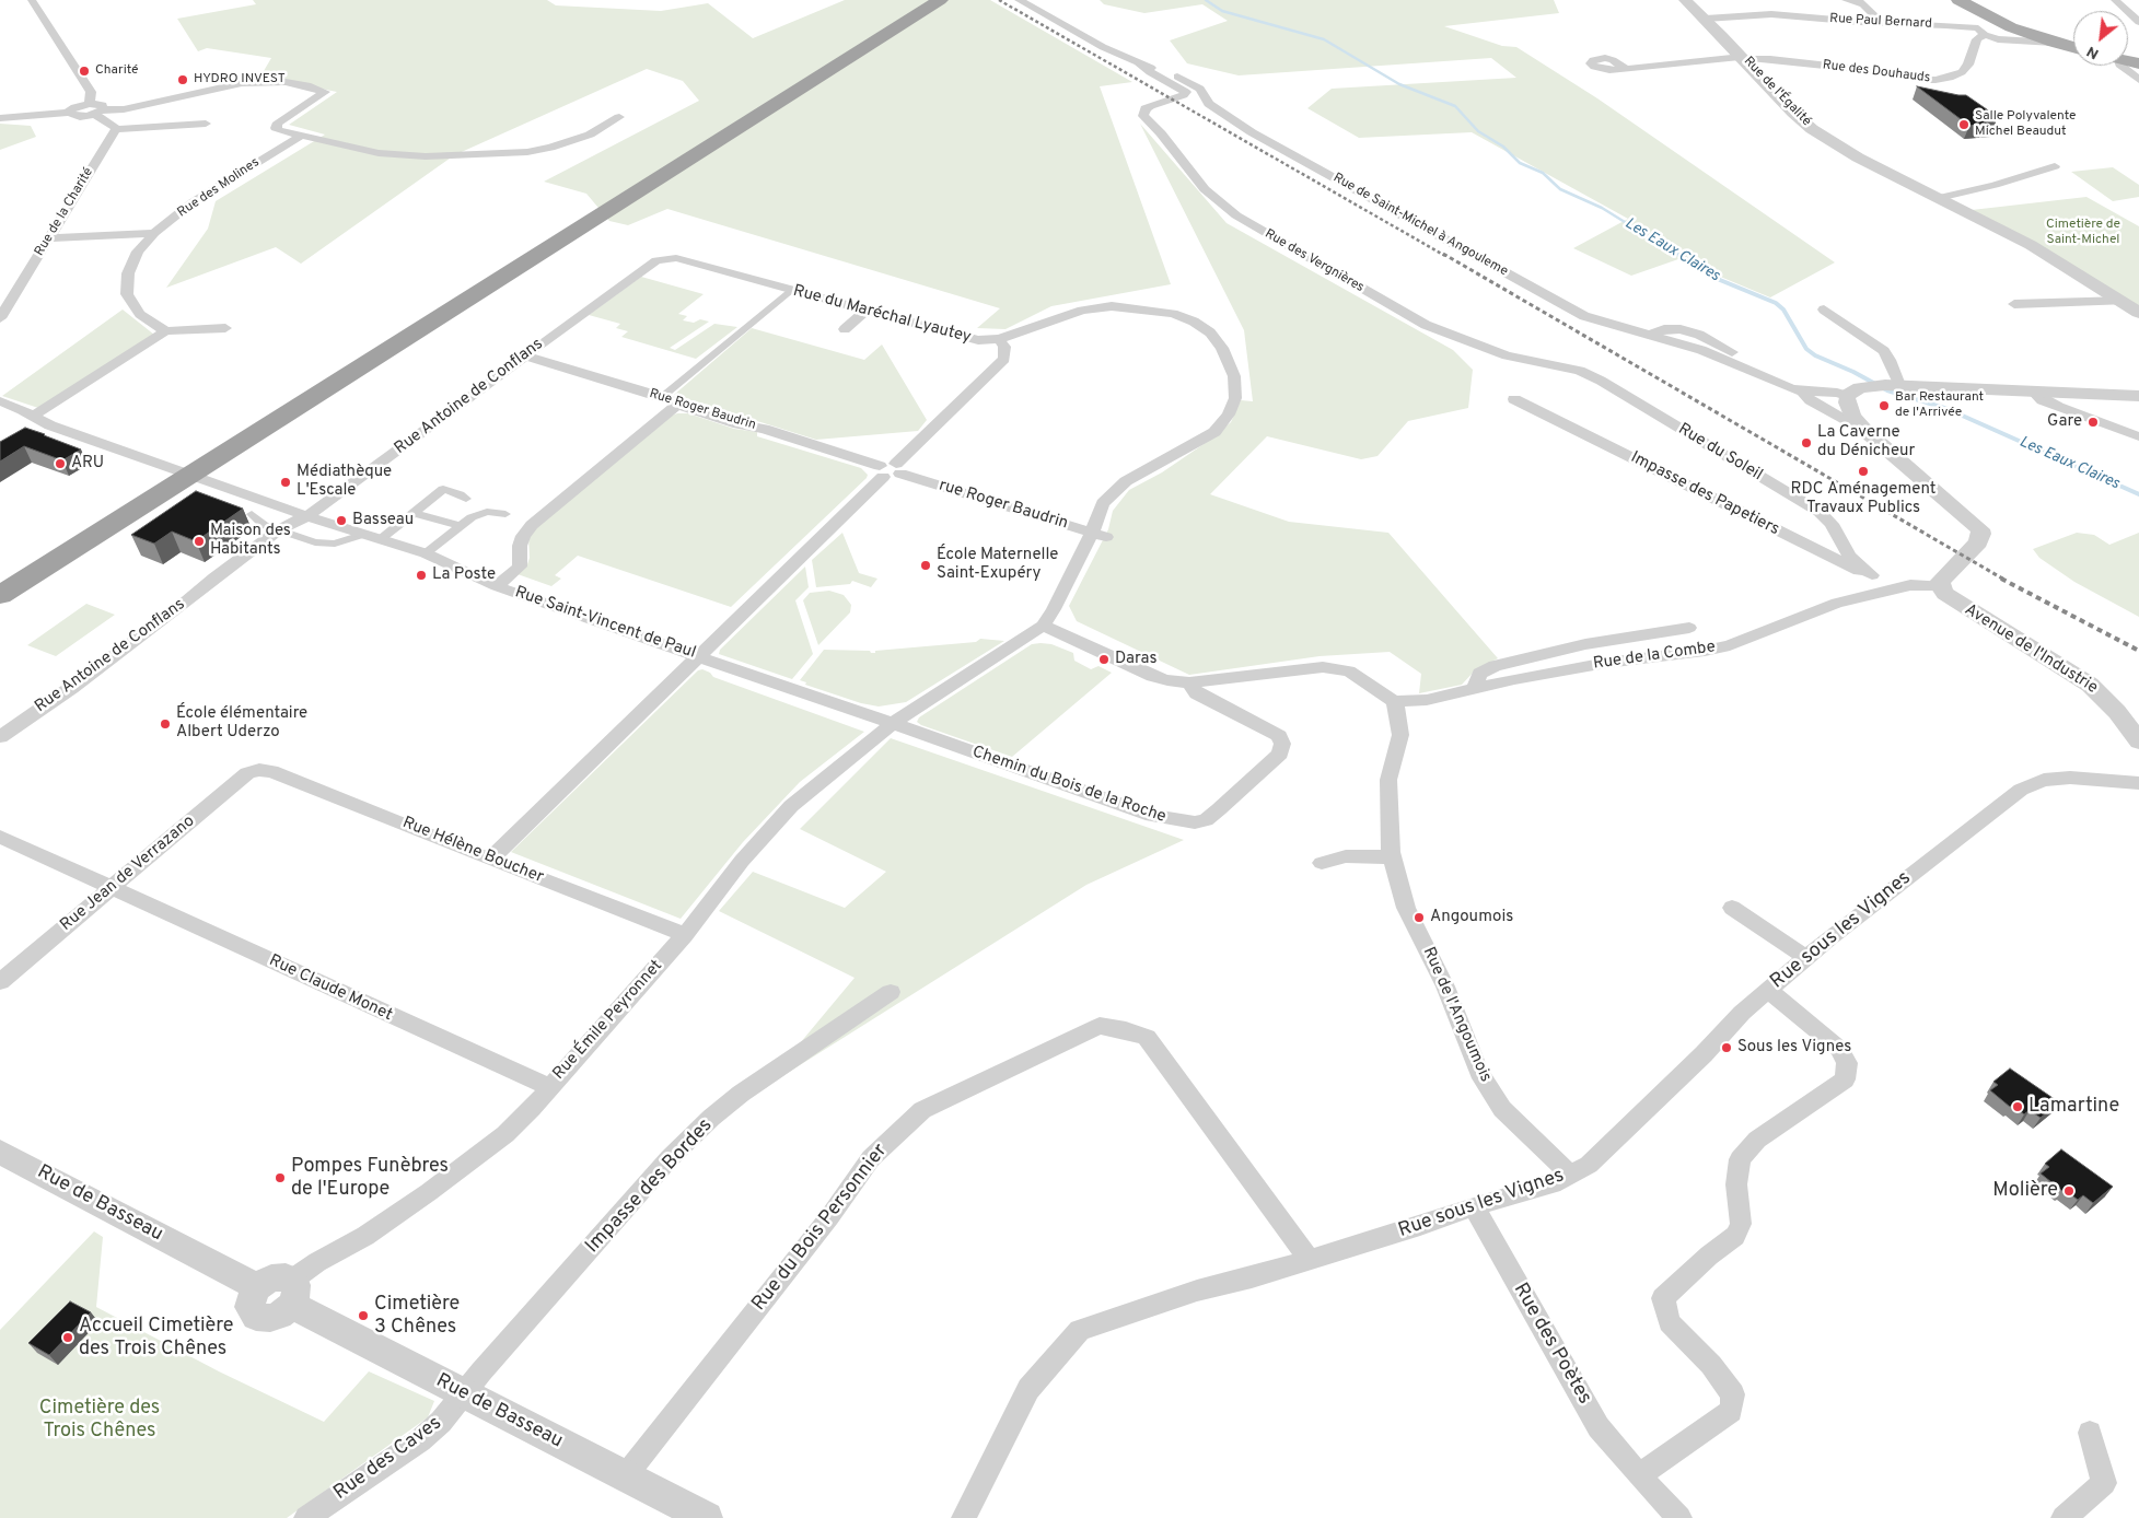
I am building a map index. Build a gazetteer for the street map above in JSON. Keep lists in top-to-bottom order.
{
  "streets": {
    "street": [
      "Rue Paul Bernard",
      "Rue des Douhauds",
      "Rue de l'Égalité",
      "Rue des Molines",
      "Rue de la Charité",
      "Rue de Saint-Michel à Angouleme",
      "Rue des Vergnières",
      "Rue du Maréchal Lyautey",
      "Rue Antoine de Conflans",
      "Rue Roger Baudrin",
      "Rue du Soleil",
      "Impasse des Papetiers",
      "rue Roger Baudrin",
      "Rue Saint-Vincent de Paul",
      "Avenue de l'Industrie",
      "Rue de la Combe",
      "Chemin du Bois de la Roche",
      "Rue Hélène Boucher",
      "Rue Jean de Verrazano",
      "Rue sous les Vignes",
      "Rue Claude Monet",
      "Rue de l'Angoumois",
      "Rue Émile Peyronnet",
      "Impasse des Bordes",
      "Rue de Basseau",
      "Rue du Bois Personnier",
      "Rue des Poètes",
      "Rue des Caves"
    ]
  },
  "crossings": [
    ["Rue Paul Bernard", "Rue des Douhauds"],
    ["Rue Paul Bernard", "Rue de l'Égalité"],
    ["Rue des Douhauds", "Rue de l'Égalité"],
    ["Rue de Saint-Michel à Angouleme", "Rue des Vergnières"],
    ["Rue des Vergnières", "Rue du Soleil"],
    ["Rue du Maréchal Lyautey", "Rue Antoine de Conflans"],
    ["Rue du Maréchal Lyautey", "rue Roger Baudrin"],
    ["Rue du Maréchal Lyautey", "Rue Saint-Vincent de Paul"],
    ["Rue du Maréchal Lyautey", "Chemin du Bois de la Roche"],
    ["Rue du Maréchal Lyautey", "Rue Émile Peyronnet"],
    ["Rue Antoine de Conflans", "Rue Roger Baudrin"],
    ["Rue Antoine de Conflans", "Rue Saint-Vincent de Paul"],
    ["Rue du Soleil", "Impasse des Papetiers"],
    ["Impasse des Papetiers", "Rue de la Combe"],
    ["Rue Saint-Vincent de Paul", "Chemin du Bois de la Roche"],
    ["Rue Saint-Vincent de Paul", "Rue Émile Peyronnet"],
    ["Avenue de l'Industrie", "Rue de la Combe"],
    ["Rue de la Combe", "Rue de l'Angoumois"],
    ["Chemin du Bois de la Roche", "Rue Émile Peyronnet"],
    ["Rue Hélène Boucher", "Rue Jean de Verrazano"],
    ["Rue Hélène Boucher", "Rue Émile Peyronnet"],
    ["Rue Jean de Verrazano", "Rue Claude Monet"],
    ["Rue sous les Vignes", "Rue de l'Angoumois"],
    ["Rue sous les Vignes", "Rue du Bois Personnier"],
    ["Rue sous les Vignes", "Rue des Poètes"],
    ["Rue Claude Monet", "Rue Émile Peyronnet"],
    ["Rue Émile Peyronnet", "Rue de Basseau"],
    ["Impasse des Bordes", "Rue de Basseau"],
    ["Impasse des Bordes", "Rue des Caves"],
    ["Rue de Basseau", "Rue du Bois Personnier"],
    ["Rue de Basseau", "Rue des Caves"]
  ],
  "water": ["Les Eaux Claires"],
  "parks": ["Cimetière de Saint-Michel", "Cimetière des Trois Chênes"],
  "places": [
    "Charité",
    "HYDRO INVEST",
    "Salle Polyvalente Michel Beaudut",
    "Bar Restaurant de l'Arrivée",
    "Gare",
    "La Caverne du Dénicheur",
    "ARU",
    "RDC Aménagement Travaux Publics",
    "Médiathèque L'Escale",
    "Basseau",
    "Maison des Habitants",
    "École Maternelle Saint-Exupéry",
    "La Poste",
    "Daras",
    "École élémentaire Albert Uderzo",
    "Angoumois",
    "Sous les Vignes",
    "Lamartine",
    "Pompes Funèbres de l'Europe",
    "Molière",
    "Cimetière 3 Chênes",
    "Accueil Cimetière des Trois Chênes"
  ],
  "north": "bottom left"
}
